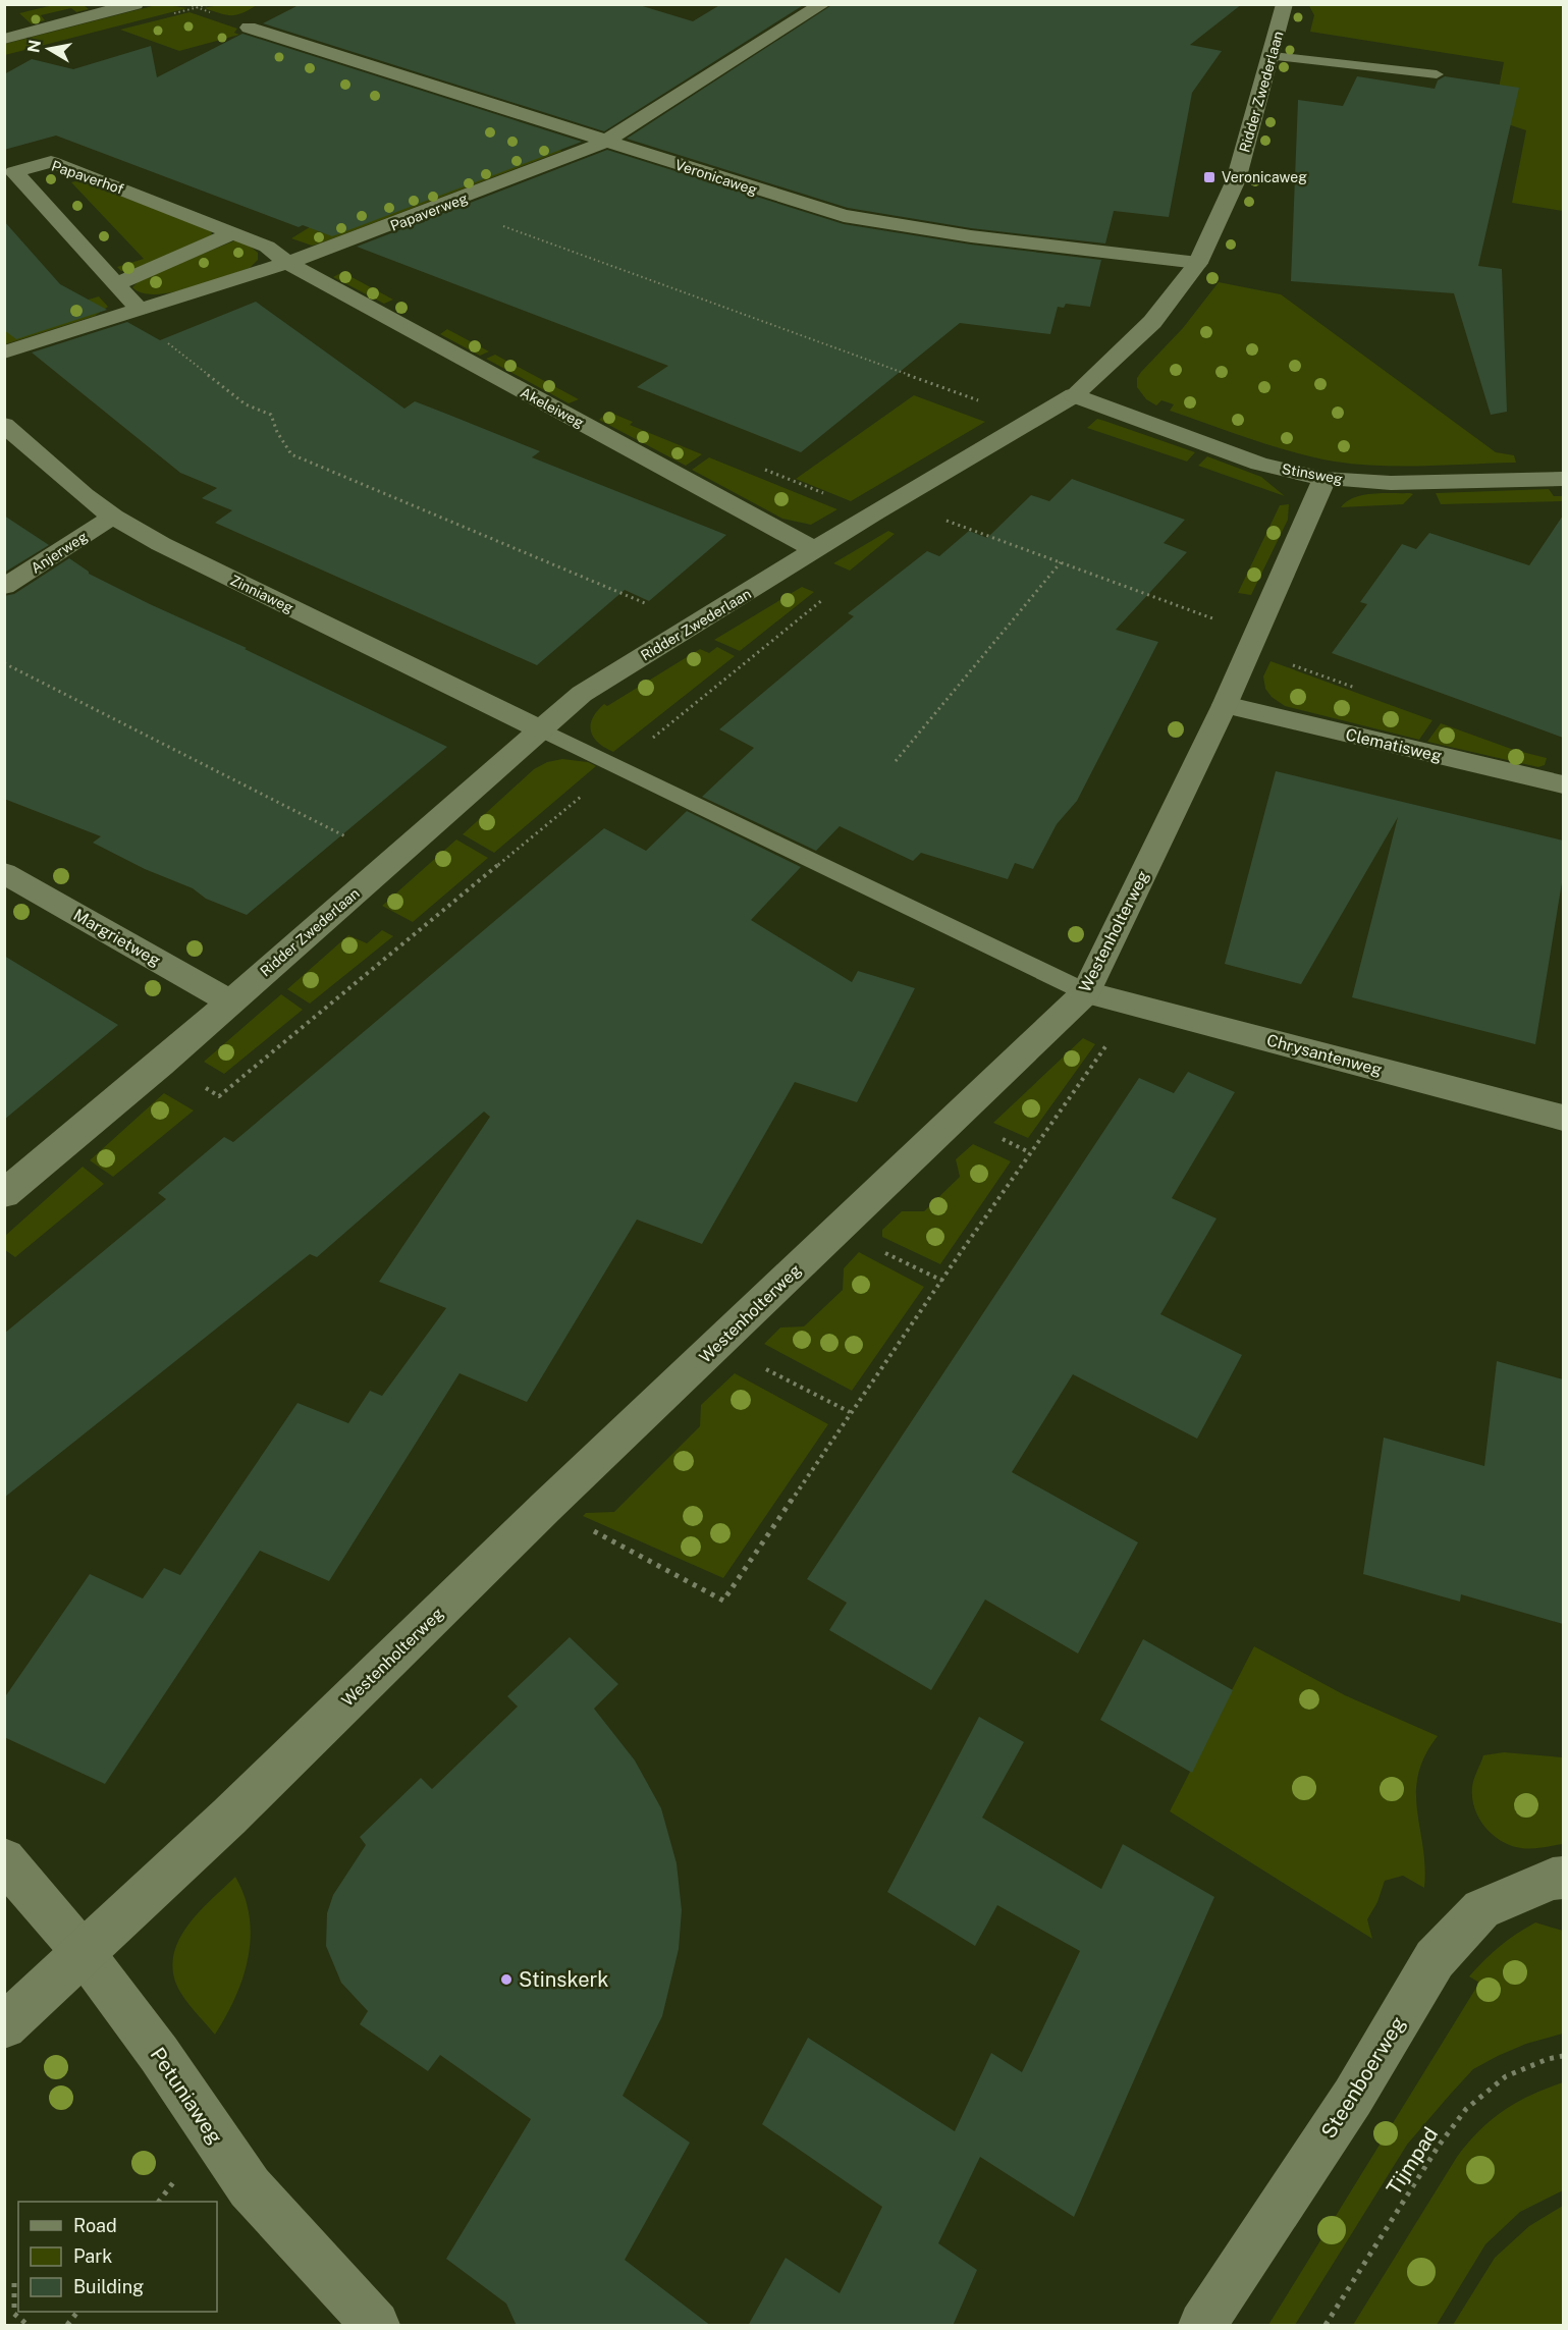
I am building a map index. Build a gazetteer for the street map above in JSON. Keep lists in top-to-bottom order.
{
  "streets": {
    "street": [
      "Ridder Zwederlaan",
      "Papaverhof",
      "Veronicaweg",
      "Papaverweg",
      "Akeleiweg",
      "Stinsweg",
      "Anjerweg",
      "Zinniaweg",
      "Clematisweg",
      "Westenholterweg",
      "Margrietweg",
      "Chrysantenweg",
      "Steenboerweg",
      "Petuniaweg"
    ],
    "path": ["Tijmpad"]
  },
  "crossings": [
    ["Ridder Zwederlaan", "Veronicaweg"],
    ["Ridder Zwederlaan", "Akeleiweg"],
    ["Ridder Zwederlaan", "Stinsweg"],
    ["Ridder Zwederlaan", "Zinniaweg"],
    ["Ridder Zwederlaan", "Margrietweg"],
    ["Papaverhof", "Papaverweg"],
    ["Papaverhof", "Akeleiweg"],
    ["Veronicaweg", "Papaverweg"],
    ["Papaverweg", "Akeleiweg"],
    ["Stinsweg", "Westenholterweg"],
    ["Anjerweg", "Zinniaweg"],
    ["Clematisweg", "Westenholterweg"],
    ["Westenholterweg", "Chrysantenweg"],
    ["Westenholterweg", "Petuniaweg"]
  ],
  "places": {
    "transit": ["Veronicaweg"],
    "other": ["Stinskerk"]
  },
  "legend": ["Road", "Park", "Building"],
  "north": "left"
}
